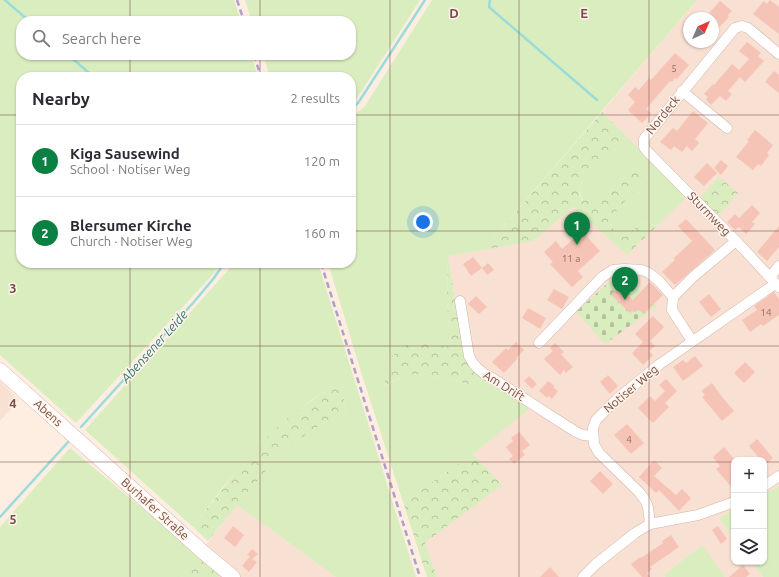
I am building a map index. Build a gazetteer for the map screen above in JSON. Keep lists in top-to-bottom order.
{
  "streets": {
    "main road": ["Abens", "Burhafer Straße"],
    "street": [
      "Nordeck",
      "Sturmweg",
      "Am Drift",
      "Notiser Weg"
    ]
  },
  "crossings": [
    ["Nordeck", "Sturmweg"],
    ["Sturmweg", "Notiser Weg"],
    ["Am Drift", "Notiser Weg"],
    ["Abens", "Burhafer Straße"]
  ],
  "water": ["Abensener Leide"],
  "house_numbers": [
    "5",
    "11 a",
    "14",
    "4"
  ],
  "north": "top right",
  "page": {
    "search": "Search here",
    "heading": ["Nearby", "2 results"],
    "list": [
      {
        "mark": "1",
        "name": "Kiga Sausewind",
        "note": "School · Notiser Weg",
        "value": "120 m"
      },
      {
        "mark": "2",
        "name": "Blersumer Kirche",
        "note": "Church · Notiser Weg",
        "value": "160 m"
      }
    ],
    "pins": ["1", "2"],
    "map_buttons": ["+", "−"]
  },
  "grid": {
    "columns": ["D", "E"],
    "rows": ["3", "4", "5"]
  }
}
